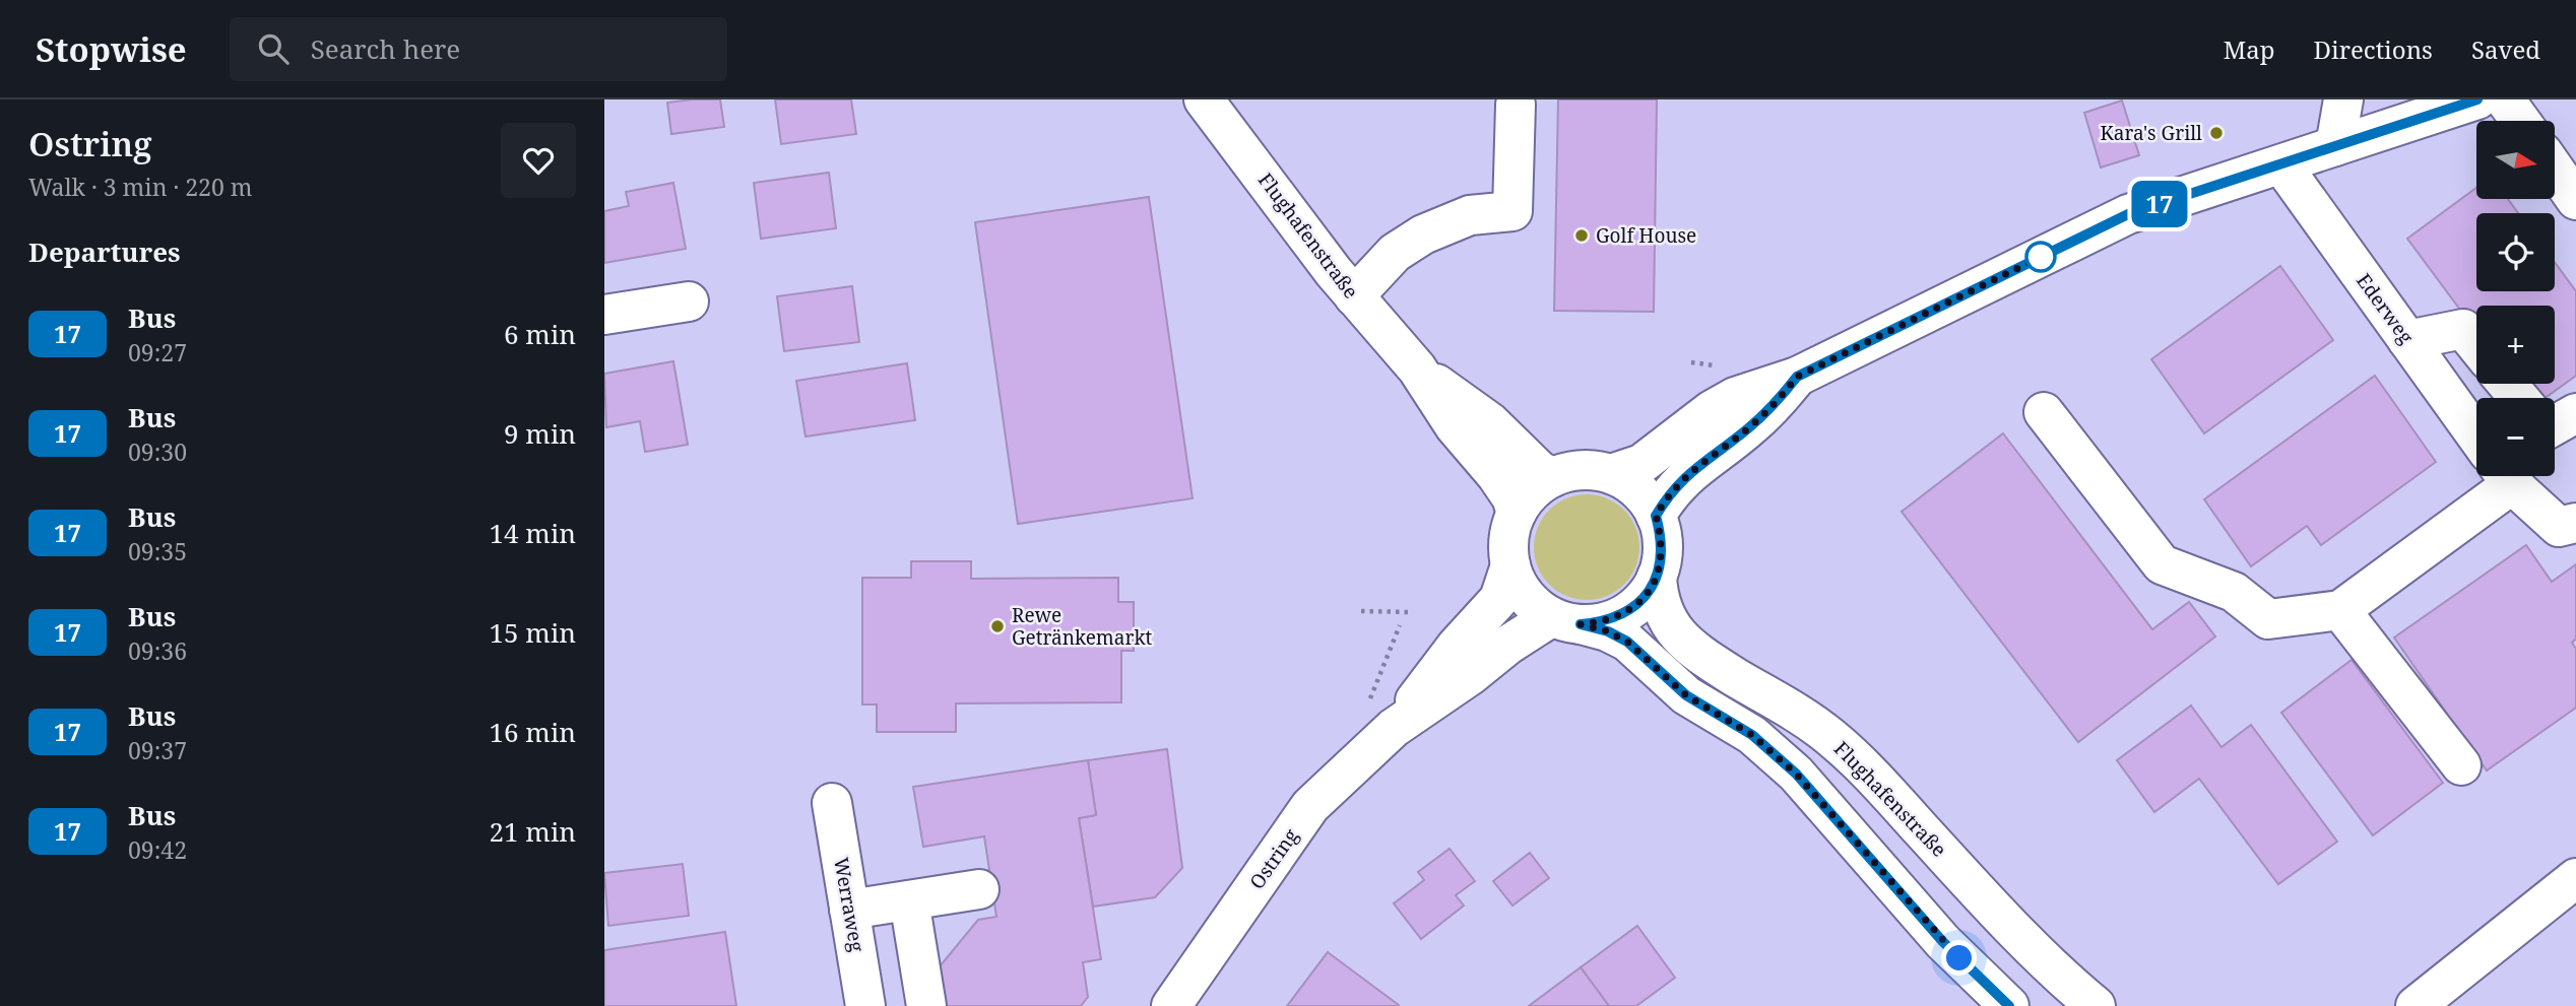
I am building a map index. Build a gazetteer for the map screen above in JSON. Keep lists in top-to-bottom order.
{
  "streets": {
    "street": [
      "Flughafenstraße",
      "Ederweg",
      "Ostring",
      "Werraweg"
    ]
  },
  "crossings": [
    ["Flughafenstraße", "Ostring"]
  ],
  "places": ["Kara's Grill", "Golf House", "Rewe Getränkemarkt"],
  "lines": ["bus line 17"],
  "north": "right",
  "page": {
    "header": "Stopwise",
    "search": "Search here",
    "nav": ["Map", "Directions", "Saved"],
    "heading": [
      ["Ostring", "Walk · 3 min · 220 m"],
      "Departures"
    ],
    "on_map": "17",
    "map_buttons": ["+", "−"],
    "list": [
      {
        "mark": "17",
        "name": "Bus",
        "note": "09:27",
        "value": "6 min"
      },
      {
        "mark": "17",
        "name": "Bus",
        "note": "09:30",
        "value": "9 min"
      },
      {
        "mark": "17",
        "name": "Bus",
        "note": "09:35",
        "value": "14 min"
      },
      {
        "mark": "17",
        "name": "Bus",
        "note": "09:36",
        "value": "15 min"
      },
      {
        "mark": "17",
        "name": "Bus",
        "note": "09:37",
        "value": "16 min"
      },
      {
        "mark": "17",
        "name": "Bus",
        "note": "09:42",
        "value": "21 min"
      }
    ]
  }
}
